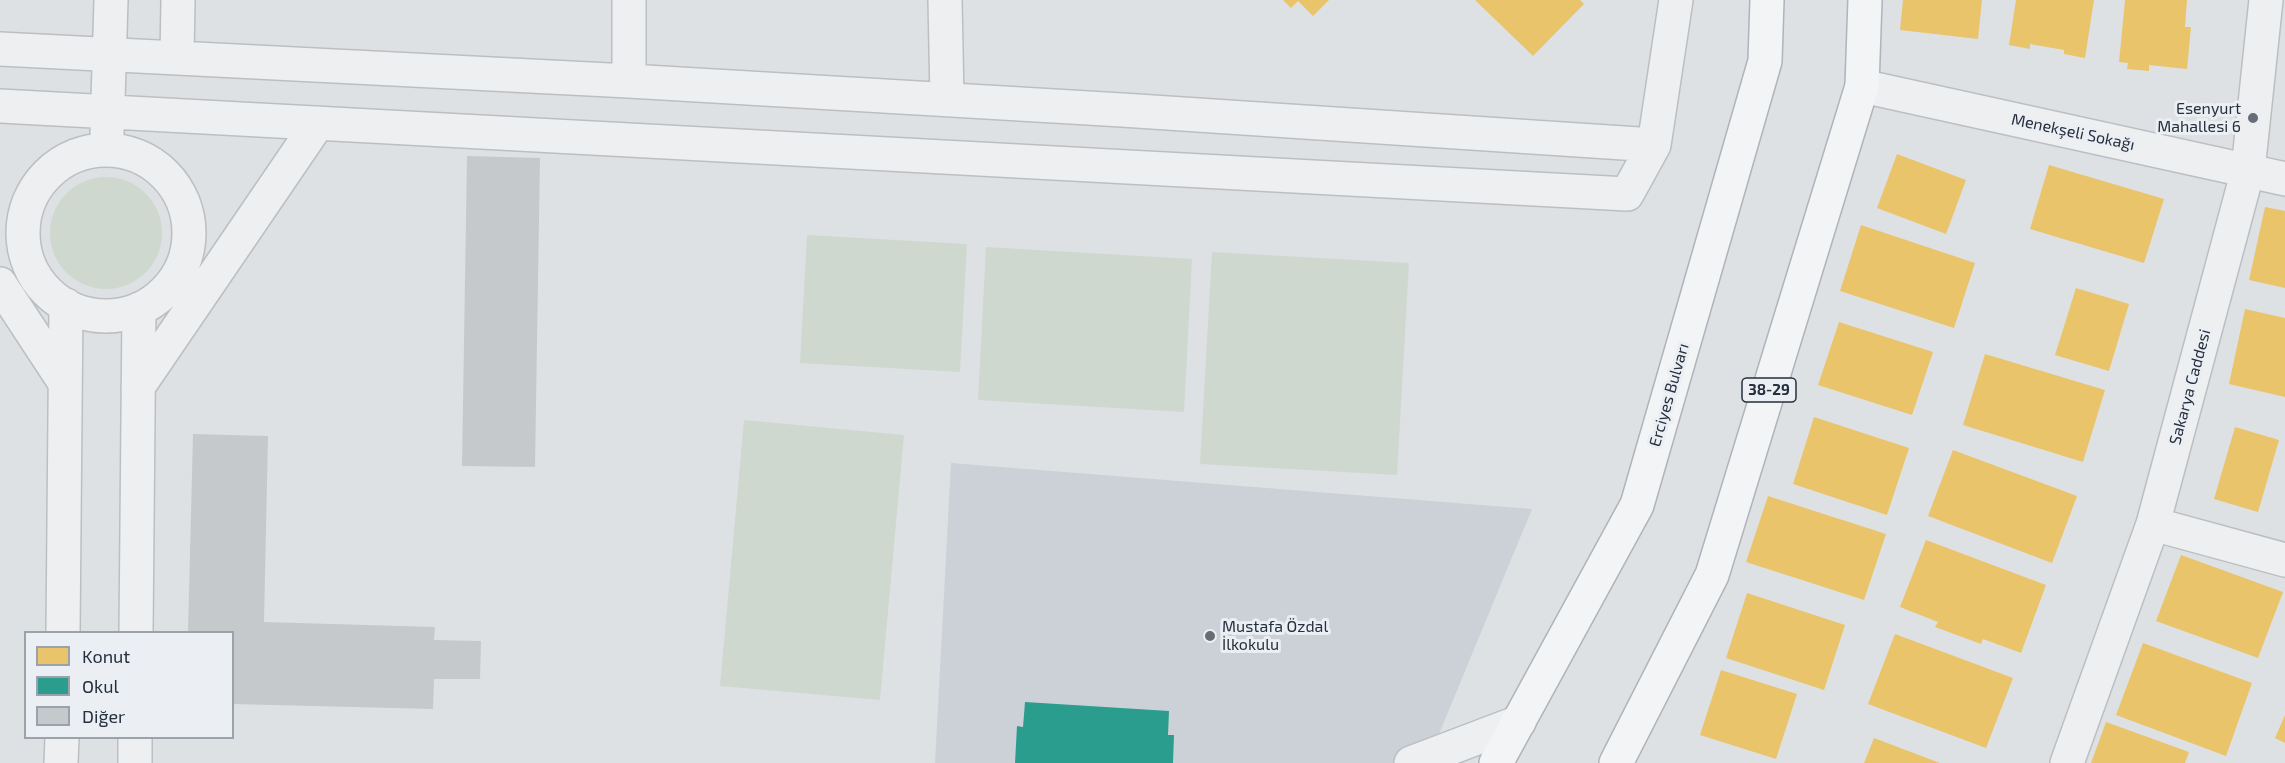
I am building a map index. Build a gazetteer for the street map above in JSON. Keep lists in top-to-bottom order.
{
  "streets": {
    "highway": ["38-29", "Erciyes Bulvarı"],
    "street": ["Menekşeli Sokağı", "Sakarya Caddesi"]
  },
  "crossings": [
    ["Menekşeli Sokağı", "Sakarya Caddesi"],
    ["Menekşeli Sokağı", "38-29"]
  ],
  "places": ["Esenyurt Mahallesi 6", "Mustafa Özdal İlkokulu"],
  "legend": ["Konut", "Okul", "Diğer"]
}
